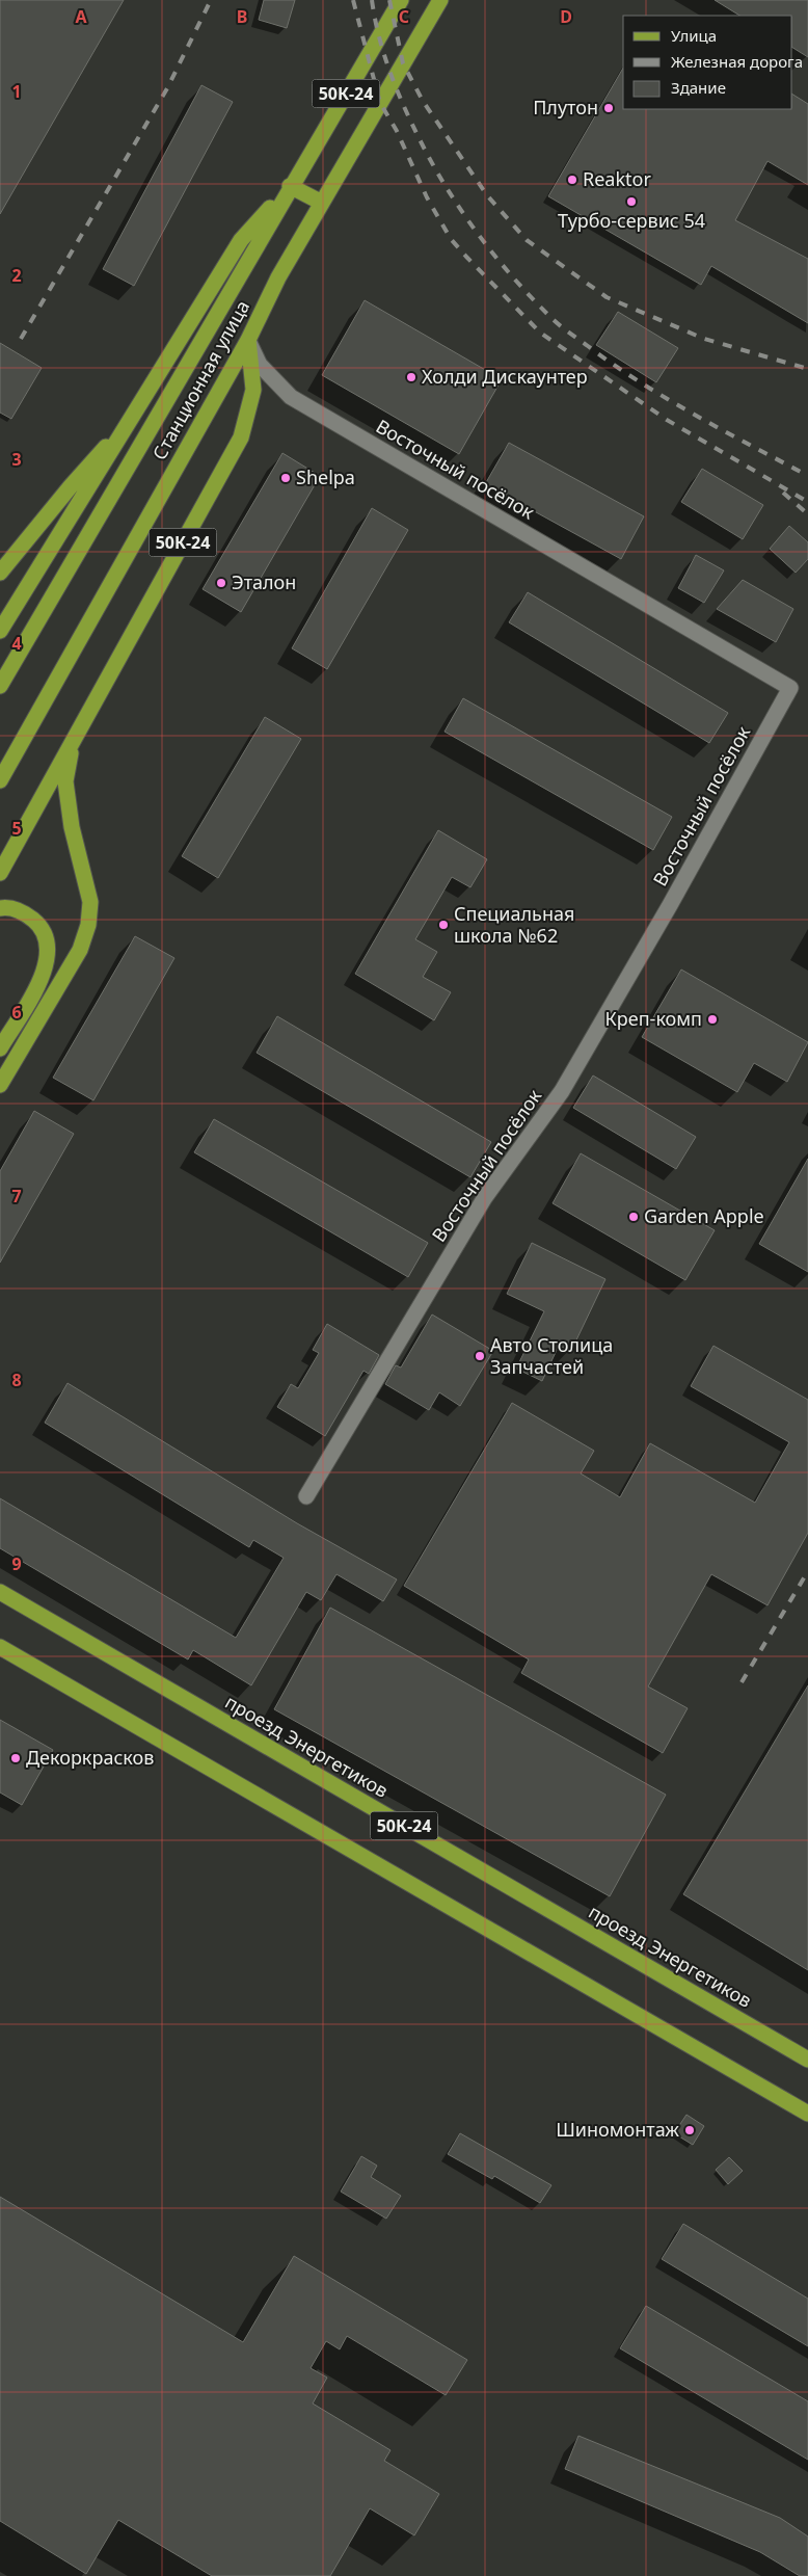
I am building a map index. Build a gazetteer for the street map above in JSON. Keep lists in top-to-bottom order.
{
  "streets": {
    "main road": ["50К-24", "Станционная улица", "проезд Энергетиков"],
    "street": ["Восточный посёлок"]
  },
  "crossings": [
    ["50К-24", "Станционная улица"],
    ["50К-24", "Восточный посёлок"],
    ["Станционная улица", "Восточный посёлок"]
  ],
  "places": [
    "Плутон",
    "Reaktor",
    "Турбо-сервис 54",
    "Холди Дискаунтер",
    "Shelpa",
    "Эталон",
    "Специальная школа №62",
    "Креп-комп",
    "Garden Apple",
    "Авто Столица Запчастей",
    "Декоркрасков",
    "Шиномонтаж"
  ],
  "legend": ["Улица", "Железная дорога", "Здание"],
  "grid": {
    "columns": [
      "A",
      "B",
      "C",
      "D"
    ],
    "rows": [
      "1",
      "2",
      "3",
      "4",
      "5",
      "6",
      "7",
      "8",
      "9"
    ]
  }
}
